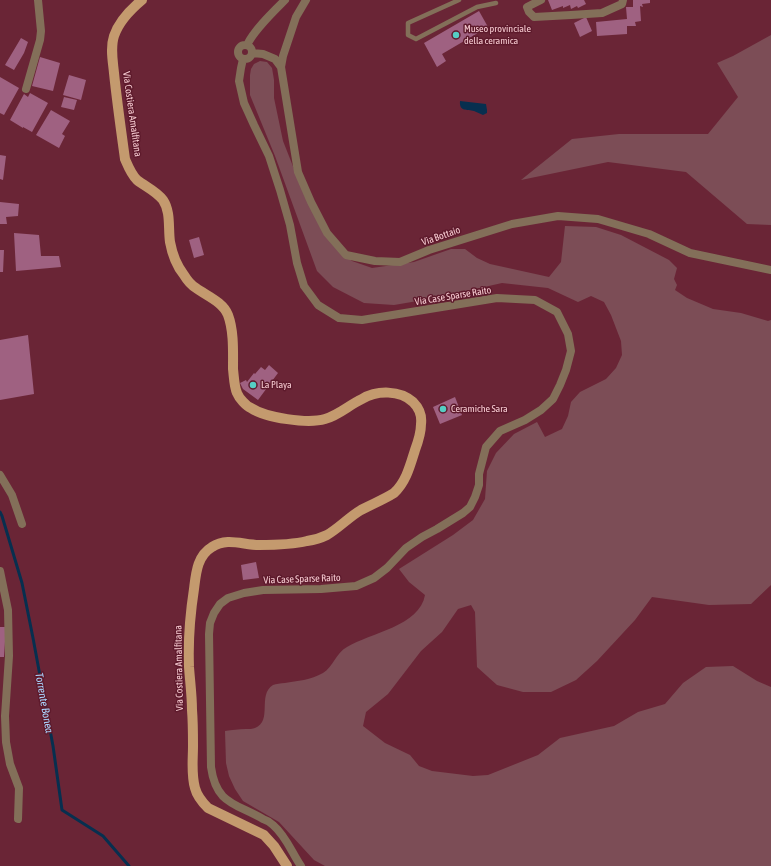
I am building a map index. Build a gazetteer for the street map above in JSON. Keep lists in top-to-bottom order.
{
  "streets": {
    "main road": ["Via Costiera Amalfitana"],
    "street": ["Via Bottaio", "Via Case Sparse Raito"]
  },
  "water": ["Torrente Bonea"],
  "places": ["Museo provinciale della ceramica", "La Playa", "Ceramiche Sara"]
}
